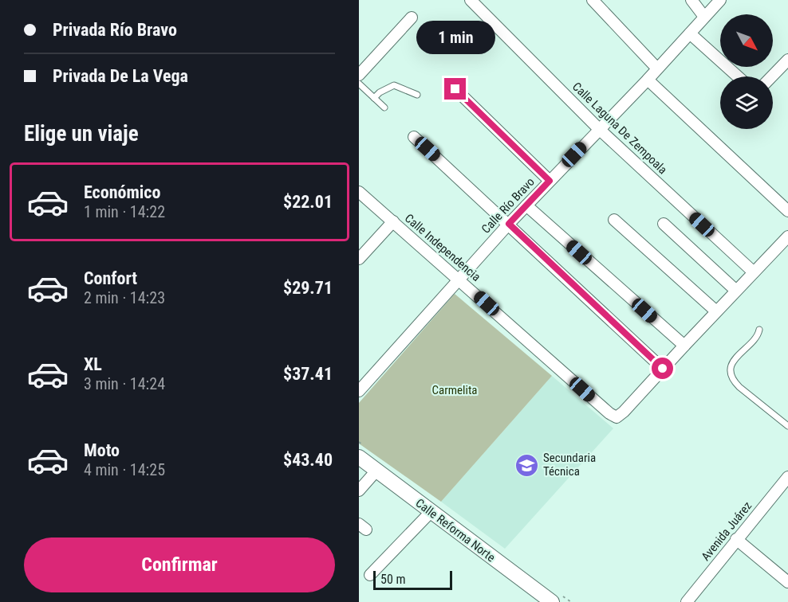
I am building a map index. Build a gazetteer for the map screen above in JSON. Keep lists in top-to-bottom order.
{
  "streets": {
    "main road": ["Calle Reforma Norte"],
    "street": [
      "Calle Laguna De Zempoala",
      "Calle Río Bravo",
      "Calle Independencia",
      "Avenida Juárez"
    ]
  },
  "crossings": [
    ["Calle Laguna De Zempoala", "Calle Río Bravo"],
    ["Calle Río Bravo", "Calle Independencia"]
  ],
  "parks": ["Carmelita"],
  "places": {
    "school or university": ["Secundaria Técnica"]
  },
  "scale_bar": "50 m",
  "north": "bottom right",
  "page": {
    "banner": ["Privada Río Bravo", "Privada De La Vega"],
    "bubble": "1 min",
    "heading": "Elige un viaje",
    "list": [
      {
        "name": "Económico",
        "note": "1 min · 14:22",
        "value": "$22.01"
      },
      {
        "name": "Confort",
        "note": "2 min · 14:23",
        "value": "$29.71"
      },
      {
        "name": "XL",
        "note": "3 min · 14:24",
        "value": "$37.41"
      },
      {
        "name": "Moto",
        "note": "4 min · 14:25",
        "value": "$43.40"
      }
    ],
    "buttons": "Confirmar",
    "scale": "50 m"
  }
}
